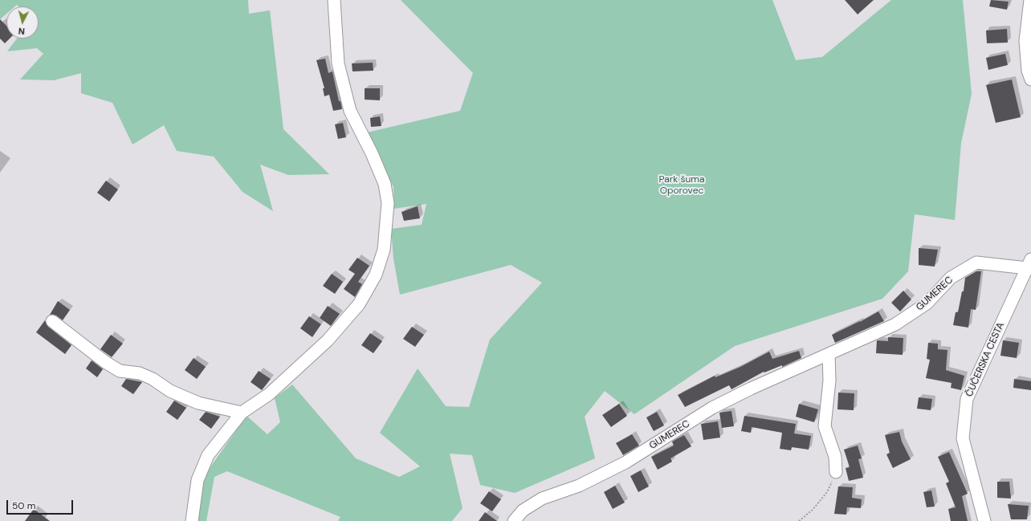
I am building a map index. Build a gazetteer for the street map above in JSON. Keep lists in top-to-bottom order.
{
  "streets": {
    "street": ["GUMEREC", "ČUČERSKA CESTA"]
  },
  "crossings": [
    ["GUMEREC", "ČUČERSKA CESTA"]
  ],
  "parks": ["Park šuma Oporovec"],
  "scale_bar": "50 m",
  "north": "bottom"
}
